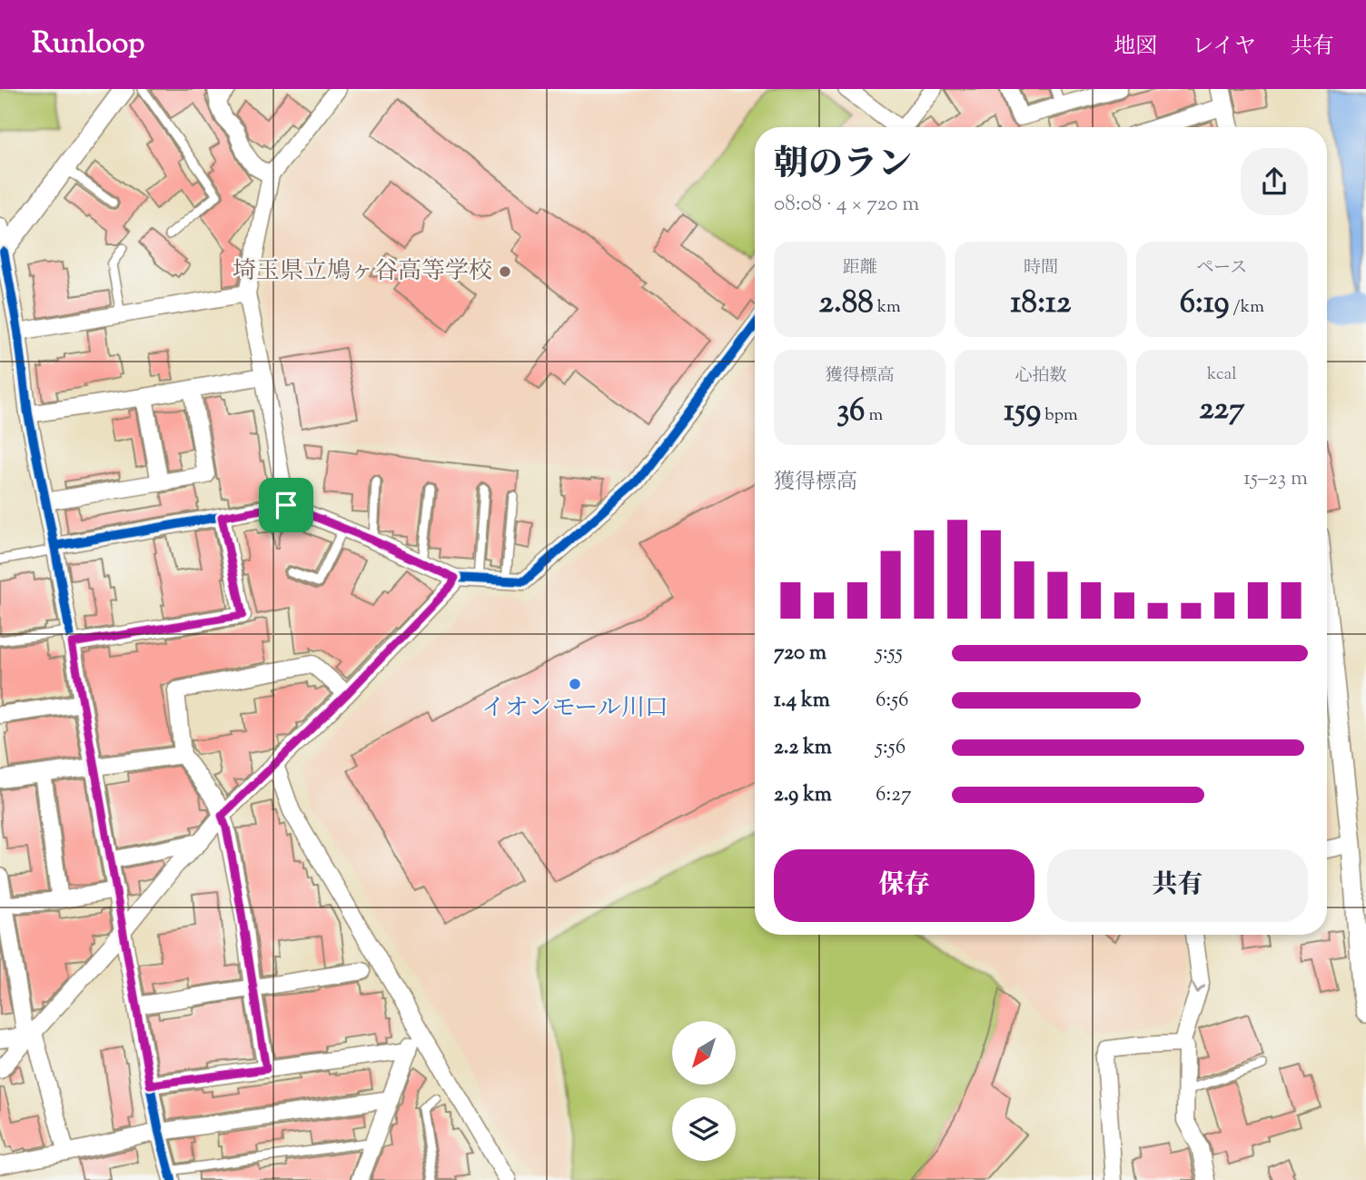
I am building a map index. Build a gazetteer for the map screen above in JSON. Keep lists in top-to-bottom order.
{
  "places": ["埼玉県立鳩ヶ谷高等学校", "イオンモール川口"],
  "north": "bottom left",
  "page": {
    "header": "Runloop",
    "nav": ["地図", "レイヤ", "共有"],
    "heading": ["朝のラン", "08:08 · 4 × 720 m"],
    "stats": [
      ["距離", "2.88 km"],
      ["時間", "18:12"],
      ["ペース", "6:19 /km"],
      ["獲得標高", "36 m"],
      ["心拍数", "159 bpm"],
      ["kcal", "227"]
    ],
    "chart": ["獲得標高", "15–23 m"],
    "list": [
      {
        "name": "720 m",
        "note": "5:55"
      },
      {
        "name": "1.4 km",
        "note": "6:56"
      },
      {
        "name": "2.2 km",
        "note": "5:56"
      },
      {
        "name": "2.9 km",
        "note": "6:27"
      }
    ],
    "buttons": ["保存", "共有"]
  }
}
